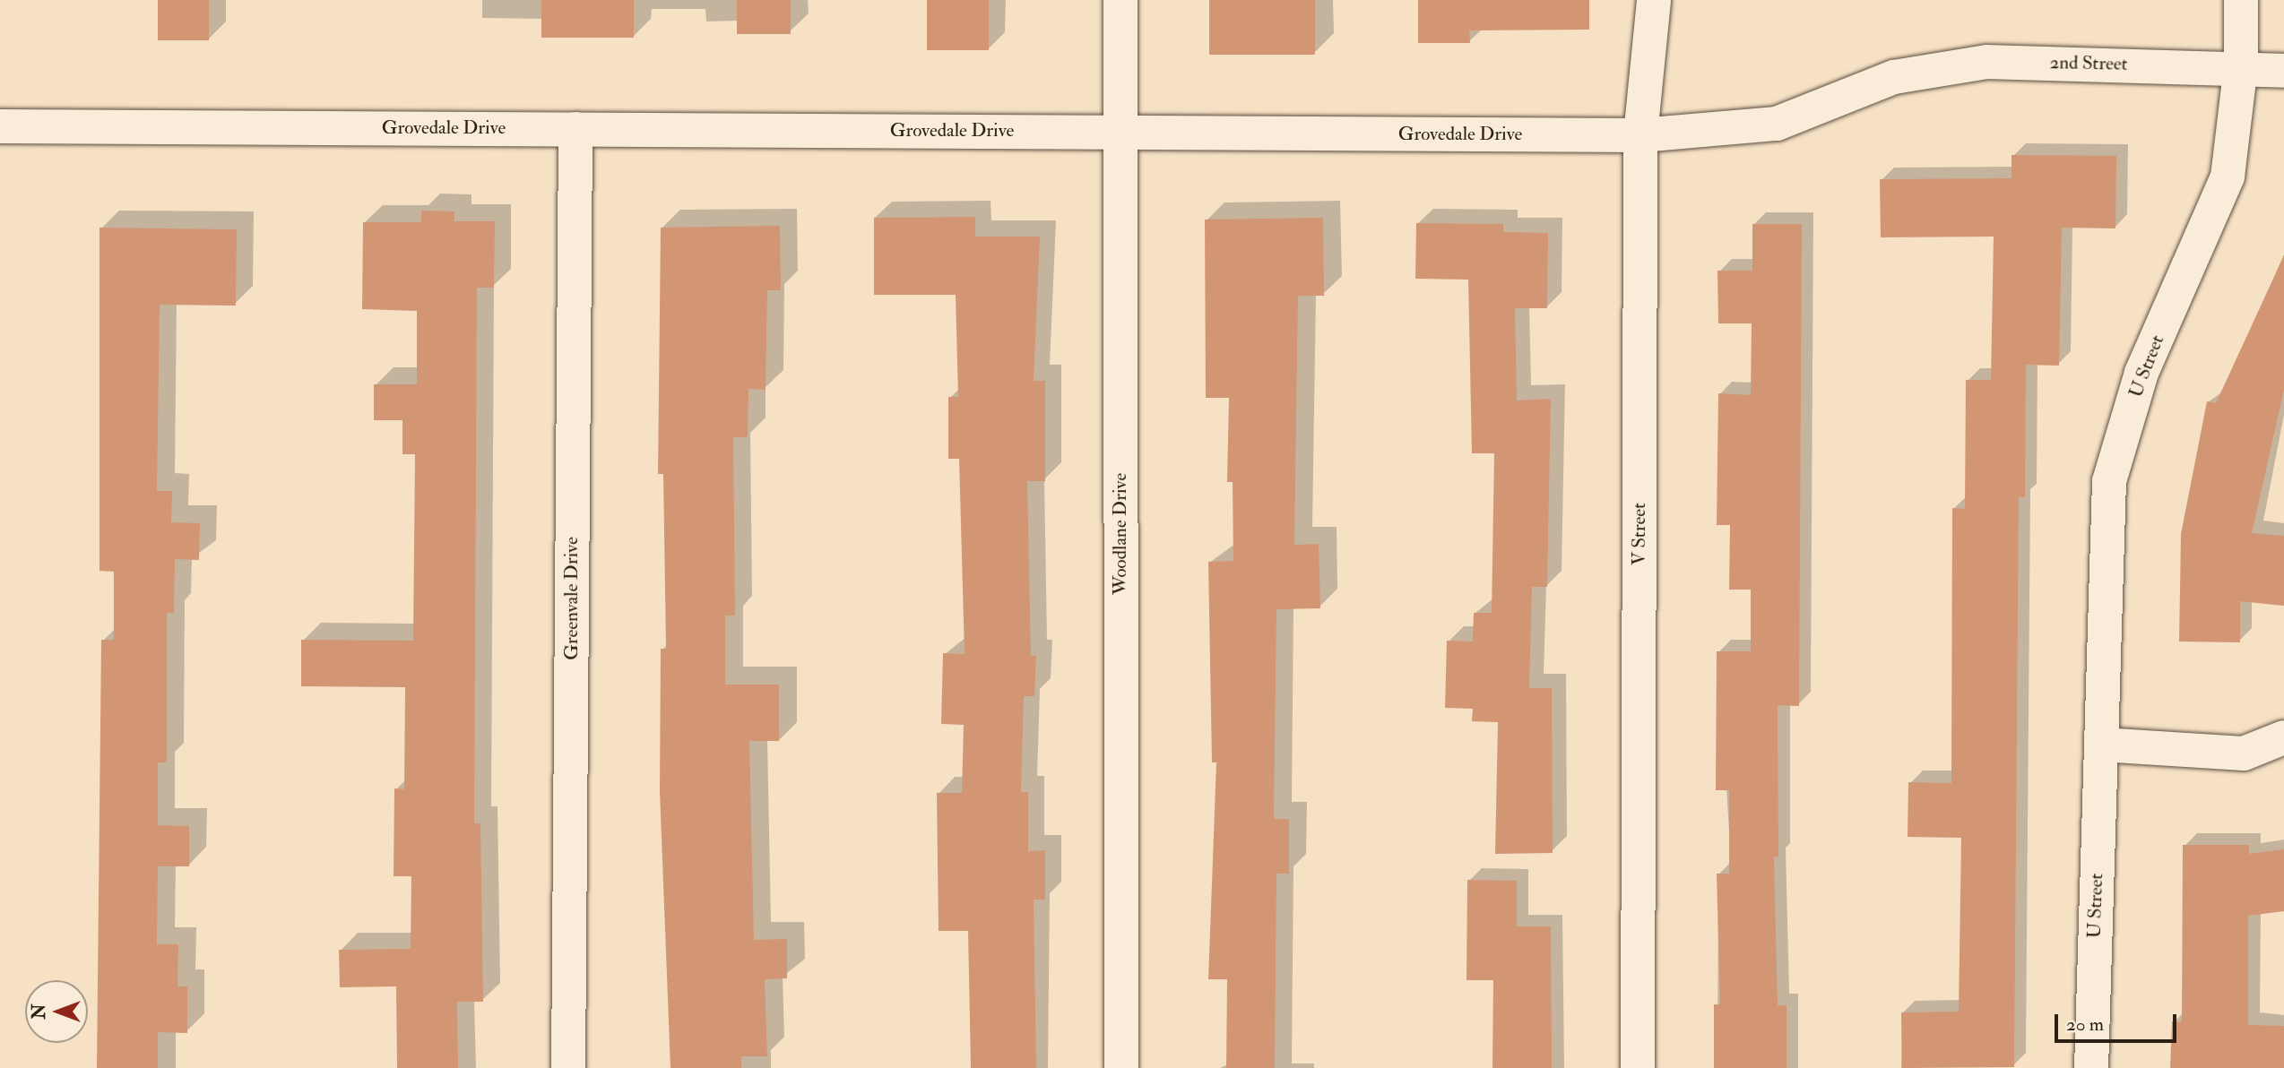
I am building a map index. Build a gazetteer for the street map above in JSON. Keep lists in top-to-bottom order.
{
  "streets": {
    "street": [
      "2nd Street",
      "Grovedale Drive",
      "U Street",
      "Woodlane Drive",
      "V Street",
      "Greenvale Drive"
    ]
  },
  "crossings": [
    ["2nd Street", "Grovedale Drive"],
    ["2nd Street", "U Street"],
    ["Grovedale Drive", "Woodlane Drive"],
    ["Grovedale Drive", "V Street"],
    ["Grovedale Drive", "Greenvale Drive"]
  ],
  "scale_bar": "20 m",
  "north": "left"
}
